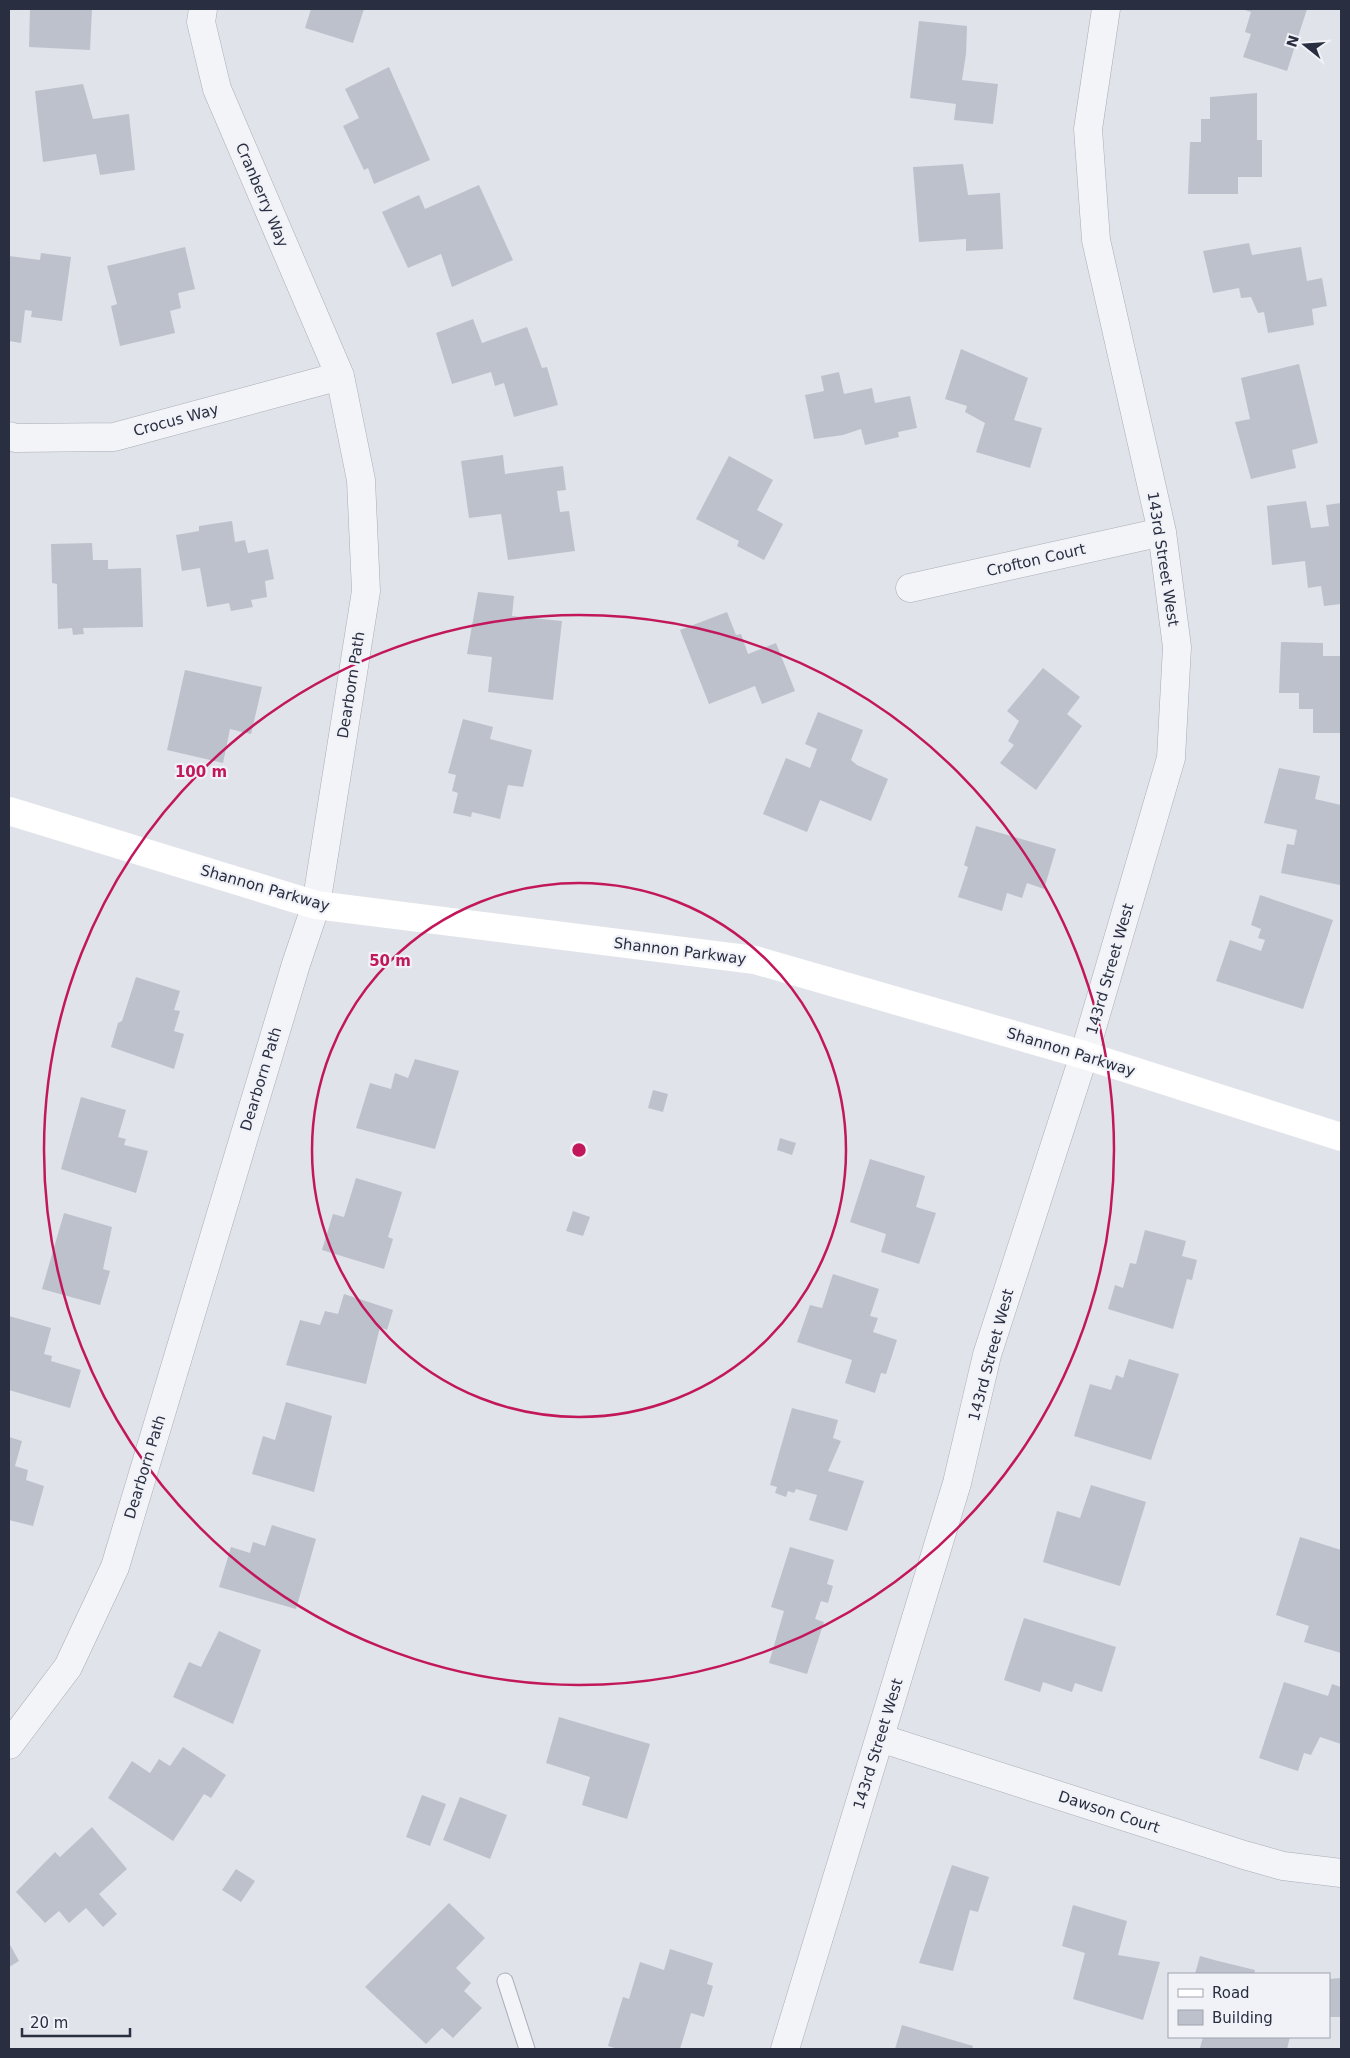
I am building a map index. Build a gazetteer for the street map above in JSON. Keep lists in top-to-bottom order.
{
  "streets": {
    "street": [
      "Cranberry Way",
      "Crocus Way",
      "143rd Street West",
      "Crofton Court",
      "Dearborn Path",
      "Shannon Parkway",
      "Dawson Court"
    ]
  },
  "crossings": [
    ["Cranberry Way", "Crocus Way"],
    ["Cranberry Way", "Dearborn Path"],
    ["Crocus Way", "Dearborn Path"],
    ["143rd Street West", "Crofton Court"],
    ["143rd Street West", "Shannon Parkway"],
    ["143rd Street West", "Dawson Court"],
    ["Dearborn Path", "Shannon Parkway"]
  ],
  "legend": ["Road", "Building"],
  "scale_bar": "20 m",
  "north": "left",
  "rings": ["100 m", "50 m"]
}
